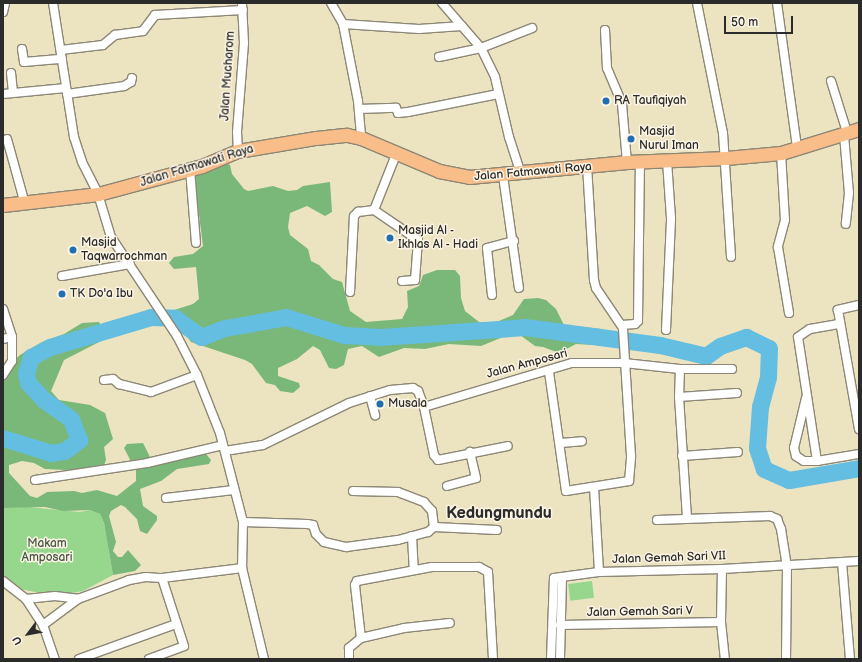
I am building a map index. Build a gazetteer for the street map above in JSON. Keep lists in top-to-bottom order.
{
  "streets": {
    "main road": ["Jalan Fatmawati Raya"],
    "street": [
      "Jalan Mucharom",
      "Jalan Amposari",
      "Jalan Gemah Sari VII",
      "Jalan Gemah Sari V"
    ]
  },
  "crossings": [
    ["Jalan Mucharom", "Jalan Fatmawati Raya"]
  ],
  "districts": ["Kedungmundu"],
  "parks": ["Makam Amposari"],
  "places": [
    "RA Taufiqiyah",
    "Masjid Nurul Iman",
    "Masjid Al - Ikhlas Al - Hadi",
    "Masjid Taqwarrochman",
    "TK Do'a Ibu",
    "Musala"
  ],
  "scale_bar": "50 m",
  "north": "bottom left"
}
